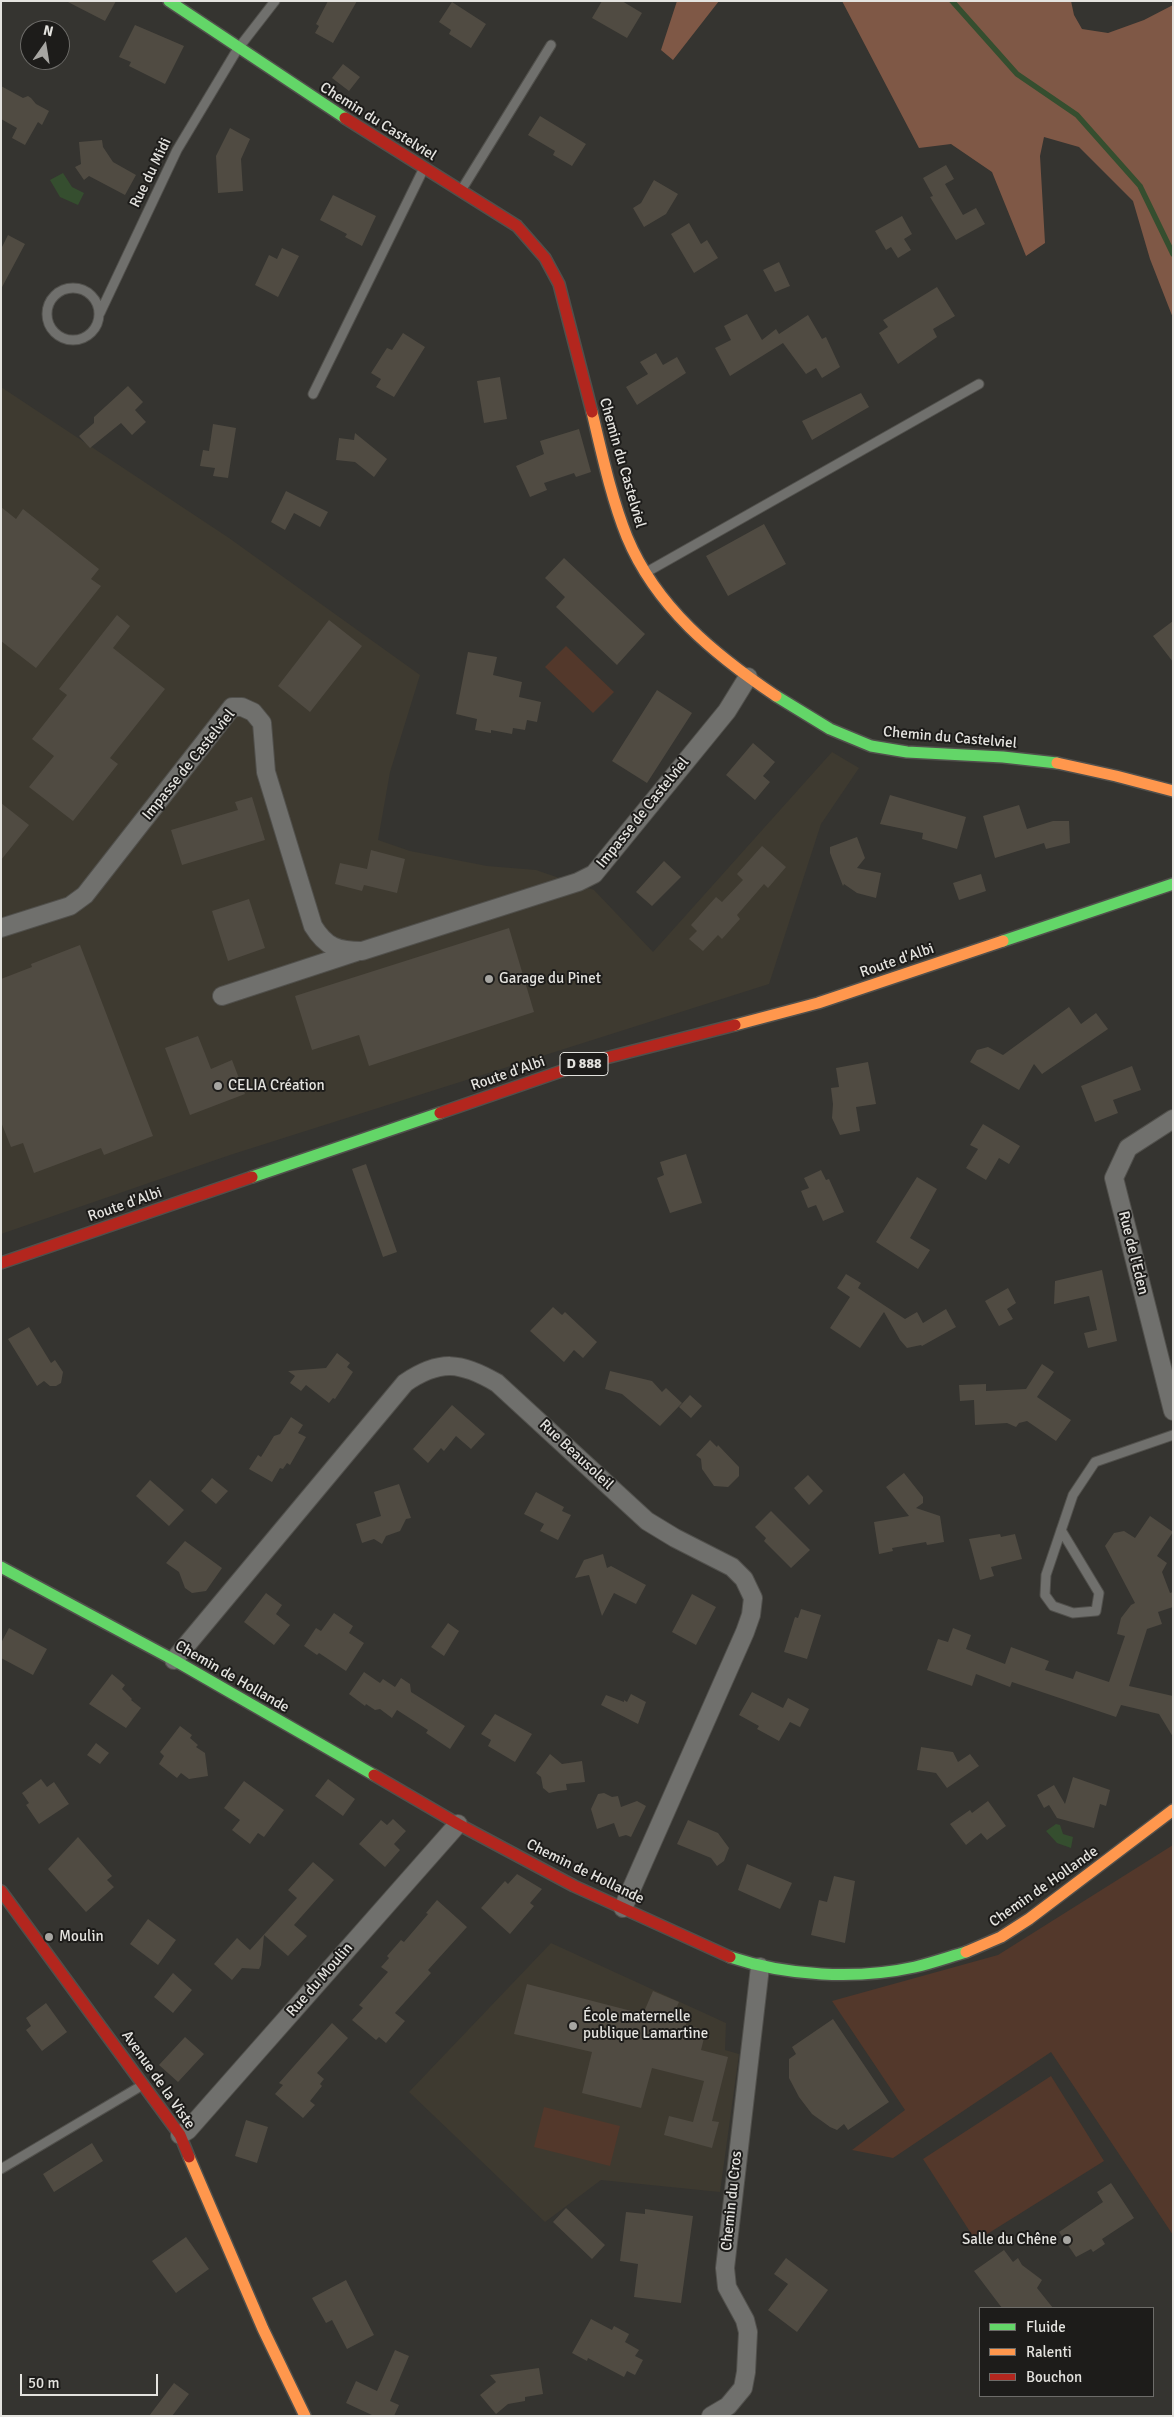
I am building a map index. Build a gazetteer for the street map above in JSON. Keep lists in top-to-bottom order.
{
  "streets": {
    "street": [
      "Chemin du Castelviel",
      "Impasse de Castelviel",
      "Route d'Albi",
      "D 888",
      "Rue de l'Eden",
      "Rue Beausoleil",
      "Chemin de Hollande",
      "Rue du Moulin",
      "Avenue de la Viste",
      "Chemin du Cros"
    ],
    "lane": ["Rue du Midi"]
  },
  "crossings": [
    ["Chemin du Castelviel", "Rue du Midi"],
    ["Chemin du Castelviel", "Impasse de Castelviel"],
    ["Rue Beausoleil", "Chemin de Hollande"],
    ["Chemin de Hollande", "Rue du Moulin"],
    ["Chemin de Hollande", "Chemin du Cros"],
    ["Rue du Moulin", "Avenue de la Viste"]
  ],
  "places": [
    "Garage du Pinet",
    "CELIA Création",
    "Moulin",
    "École maternelle publique Lamartine",
    "Salle du Chêne"
  ],
  "legend": ["Fluide", "Ralenti", "Bouchon"],
  "scale_bar": "50 m",
  "north": "top"
}
